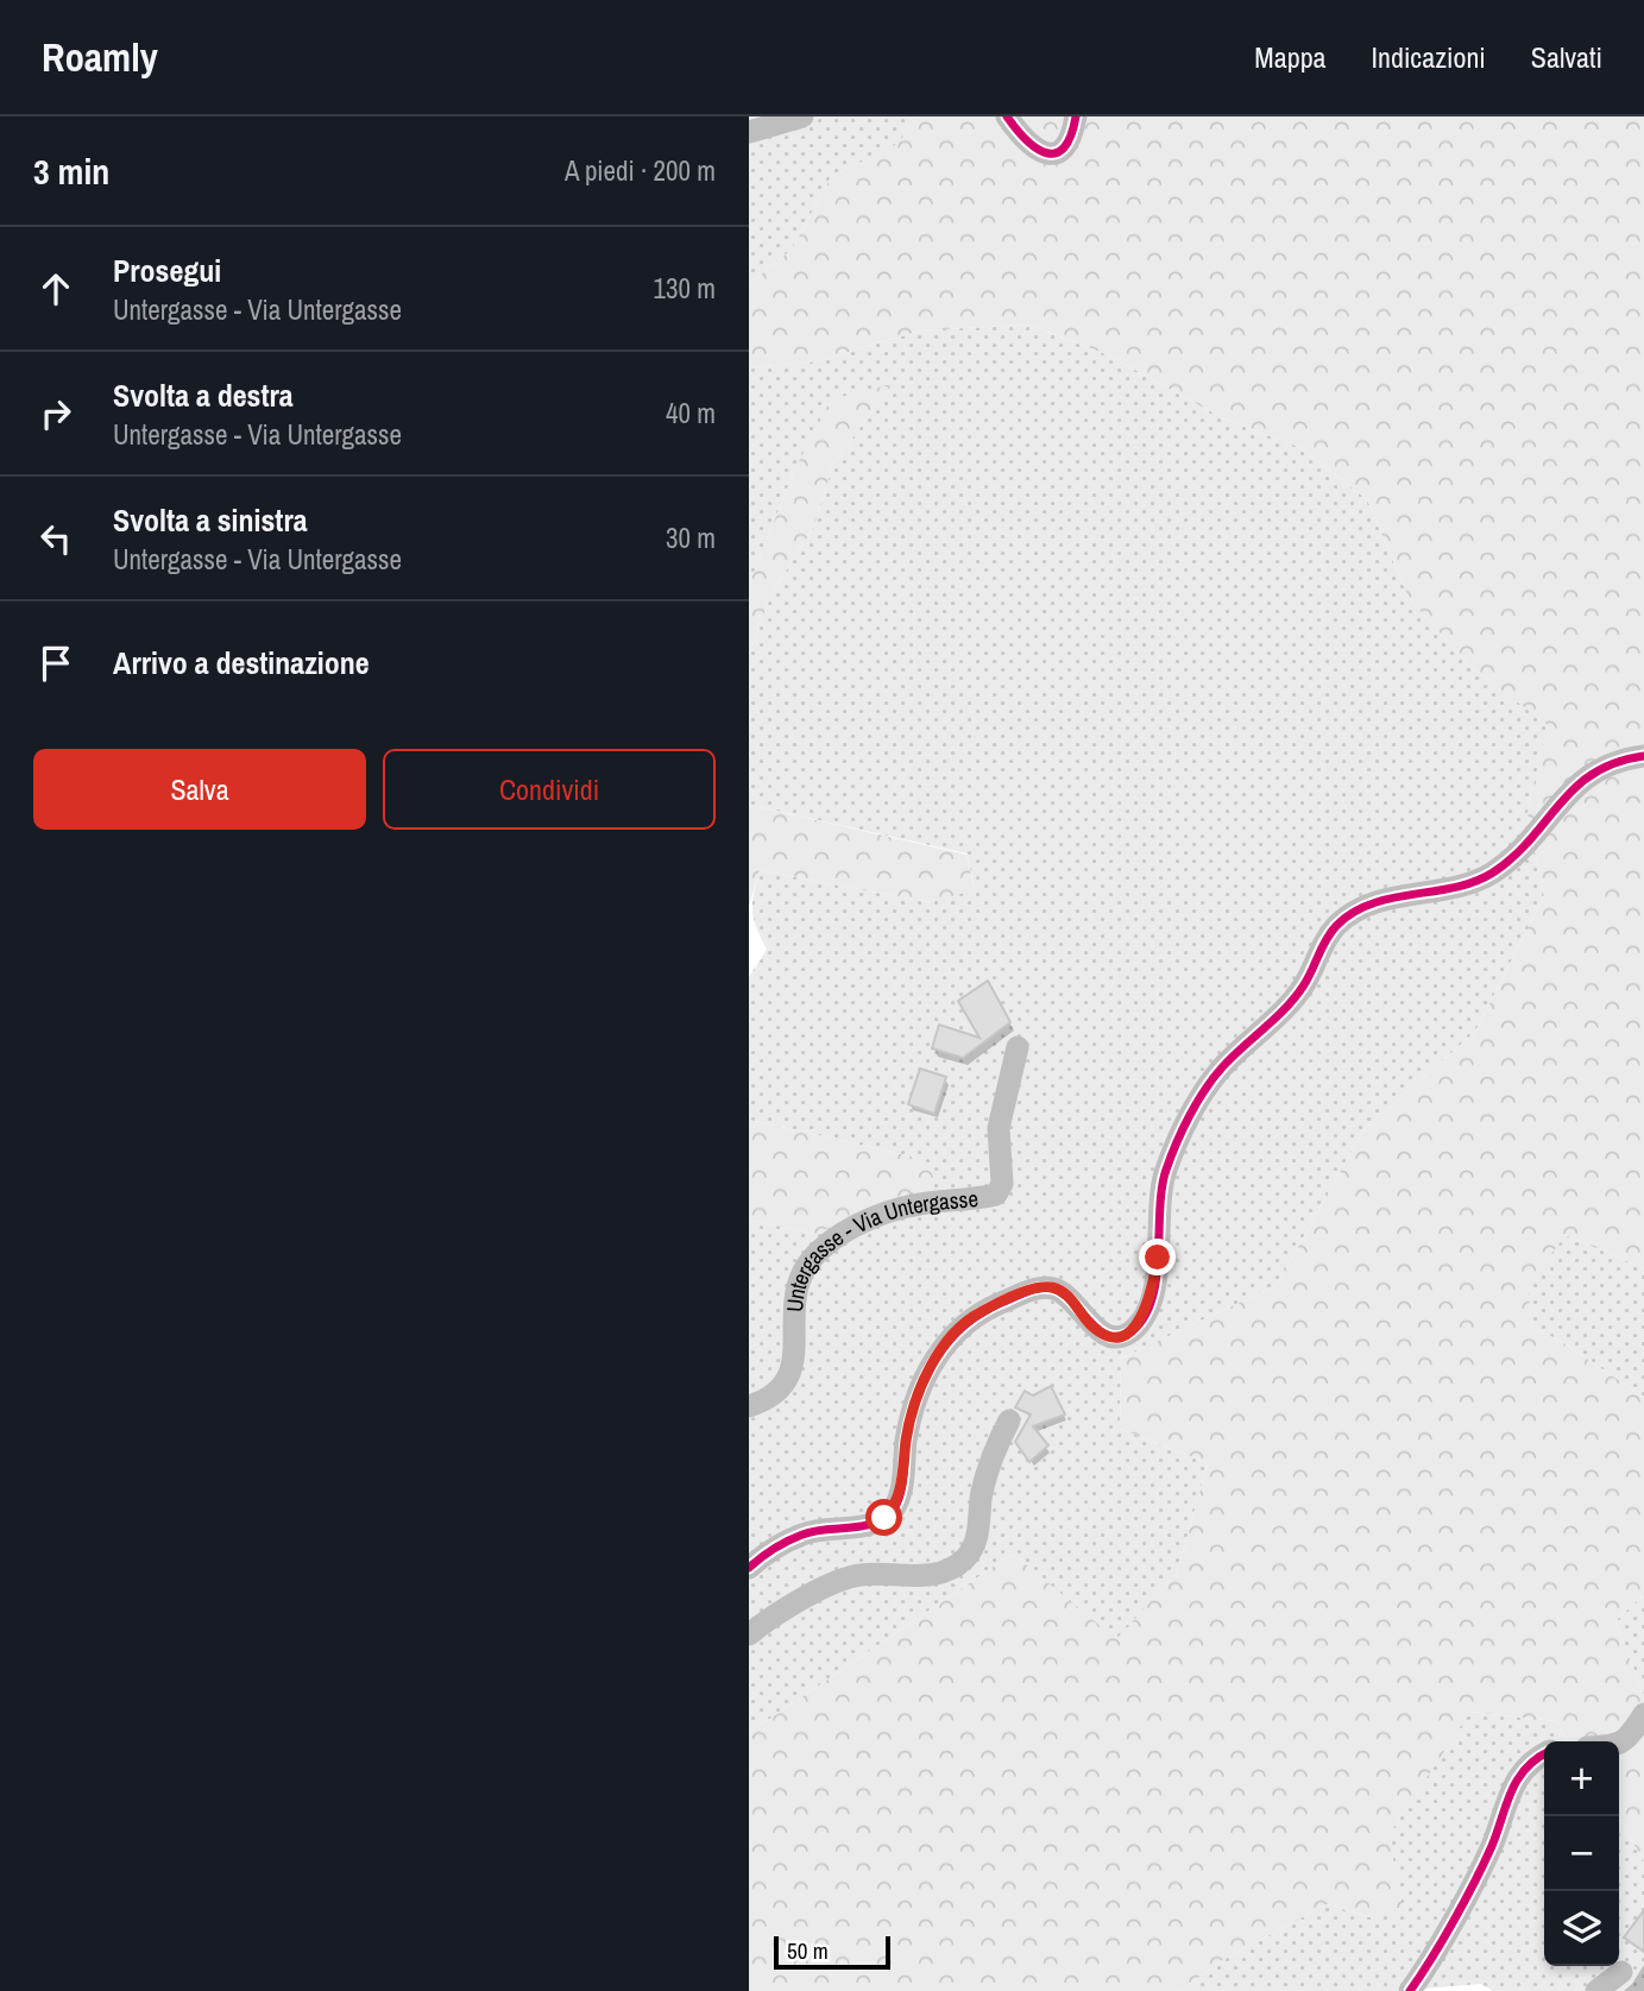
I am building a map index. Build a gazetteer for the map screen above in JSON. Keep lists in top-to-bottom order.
{
  "streets": {
    "street": ["Untergasse - Via Untergasse"]
  },
  "scale_bar": "50 m",
  "page": {
    "header": "Roamly",
    "nav": ["Mappa", "Indicazioni", "Salvati"],
    "heading": ["3 min", "A piedi · 200 m"],
    "list": [
      ["Prosegui", "Untergasse - Via Untergasse", "130 m"],
      ["Svolta a destra", "Untergasse - Via Untergasse", "40 m"],
      ["Svolta a sinistra", "Untergasse - Via Untergasse", "30 m"],
      "Arrivo a destinazione"
    ],
    "buttons": ["Salva", "Condividi"],
    "map_buttons": ["+", "−"],
    "scale": "50 m"
  }
}
